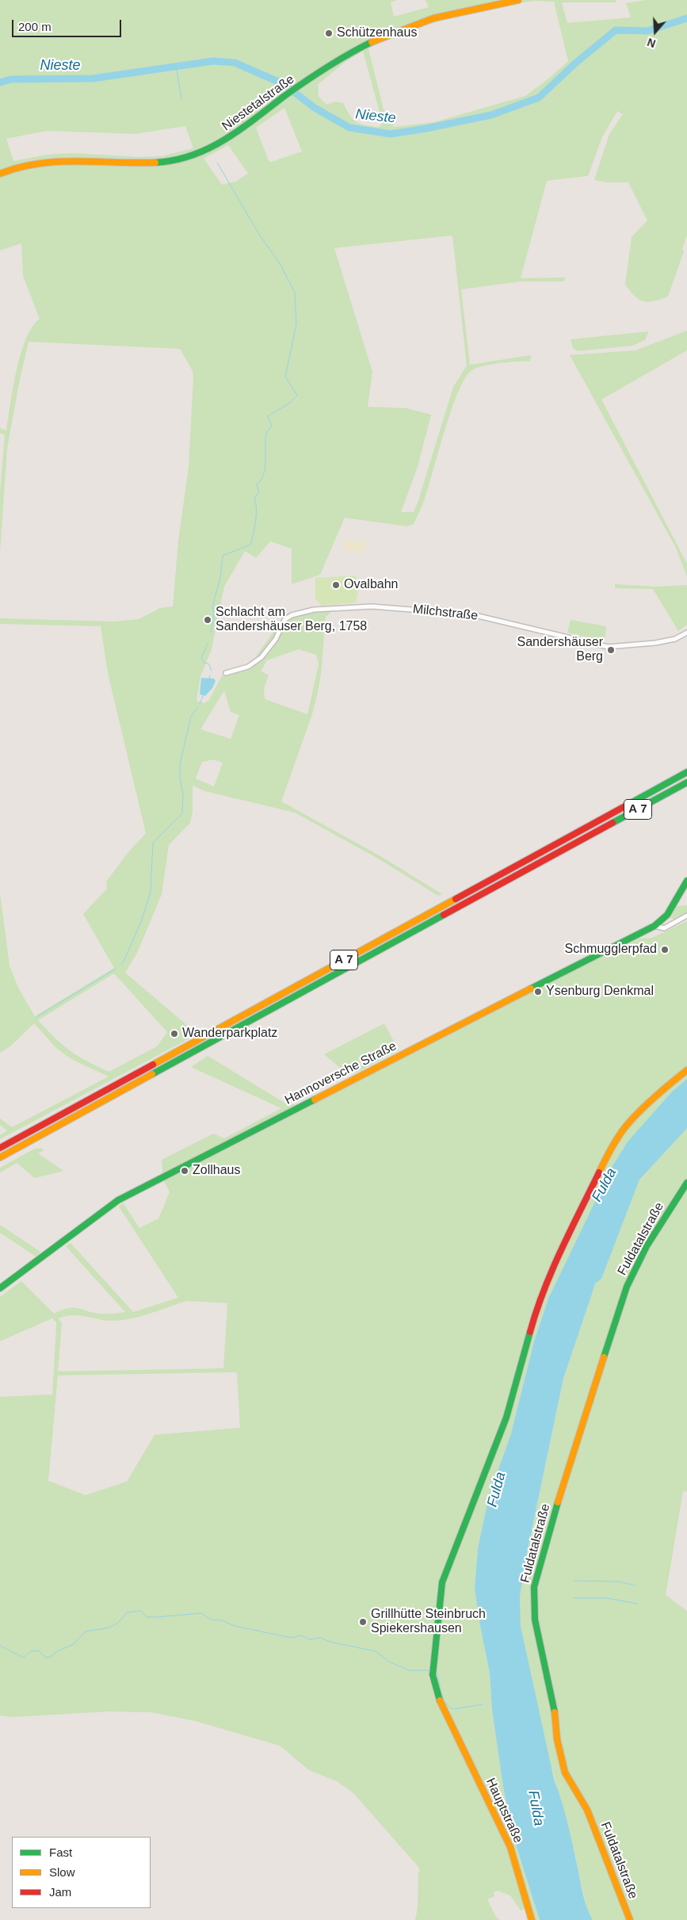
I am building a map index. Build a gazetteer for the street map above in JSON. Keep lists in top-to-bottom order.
{
  "streets": {
    "main road": [
      "Niestetalstraße",
      "A 7",
      "Hannoversche Straße",
      "Fuldatalstraße",
      "Hauptstraße"
    ],
    "street": ["Milchstraße"]
  },
  "water": ["Nieste", "Fulda"],
  "places": [
    "Schützenhaus",
    "Ovalbahn",
    "Schlacht am Sandershäuser Berg, 1758",
    "Sandershäuser Berg",
    "Schmugglerpfad",
    "Ysenburg Denkmal",
    "Wanderparkplatz",
    "Zollhaus",
    "Grillhütte Steinbruch Spiekershausen"
  ],
  "legend": ["Fast", "Slow", "Jam"],
  "scale_bar": "200 m",
  "north": "bottom"
}
